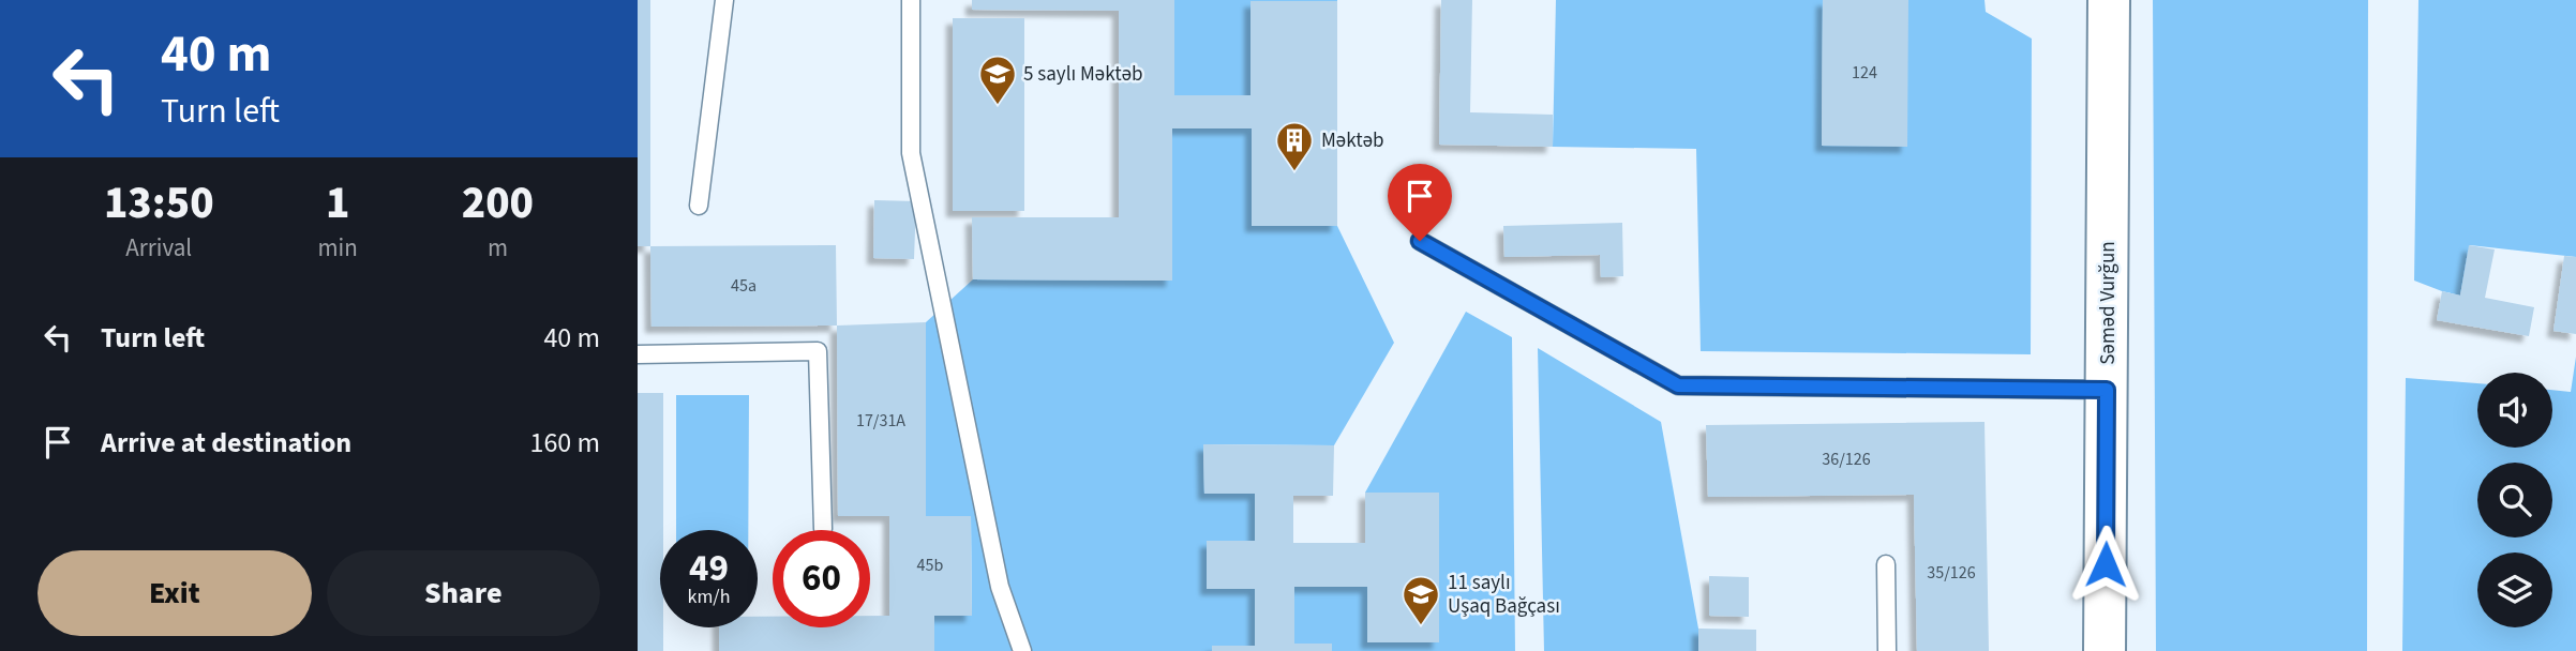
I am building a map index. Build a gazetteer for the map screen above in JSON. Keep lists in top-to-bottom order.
{
  "streets": {
    "main road": ["Səməd Vurğun"]
  },
  "places": {
    "school or university": ["5 saylı Məktəb", "11 saylı Uşaq Bağçası"],
    "building": ["Məktəb"]
  },
  "house_numbers": [
    "124",
    "45a",
    "17/31A",
    "36/126",
    "45b",
    "35/126"
  ],
  "page": {
    "turn": ["40 m", "Turn left"],
    "eta": [
      "13:50",
      "Arrival",
      "1",
      "min",
      "200",
      "m"
    ],
    "list": [
      {
        "name": "Turn left",
        "value": "40 m"
      },
      {
        "name": "Arrive at destination",
        "value": "160 m"
      }
    ],
    "speed": "49 km/h",
    "limit": "60",
    "buttons": ["Exit", "Share"]
  }
}
